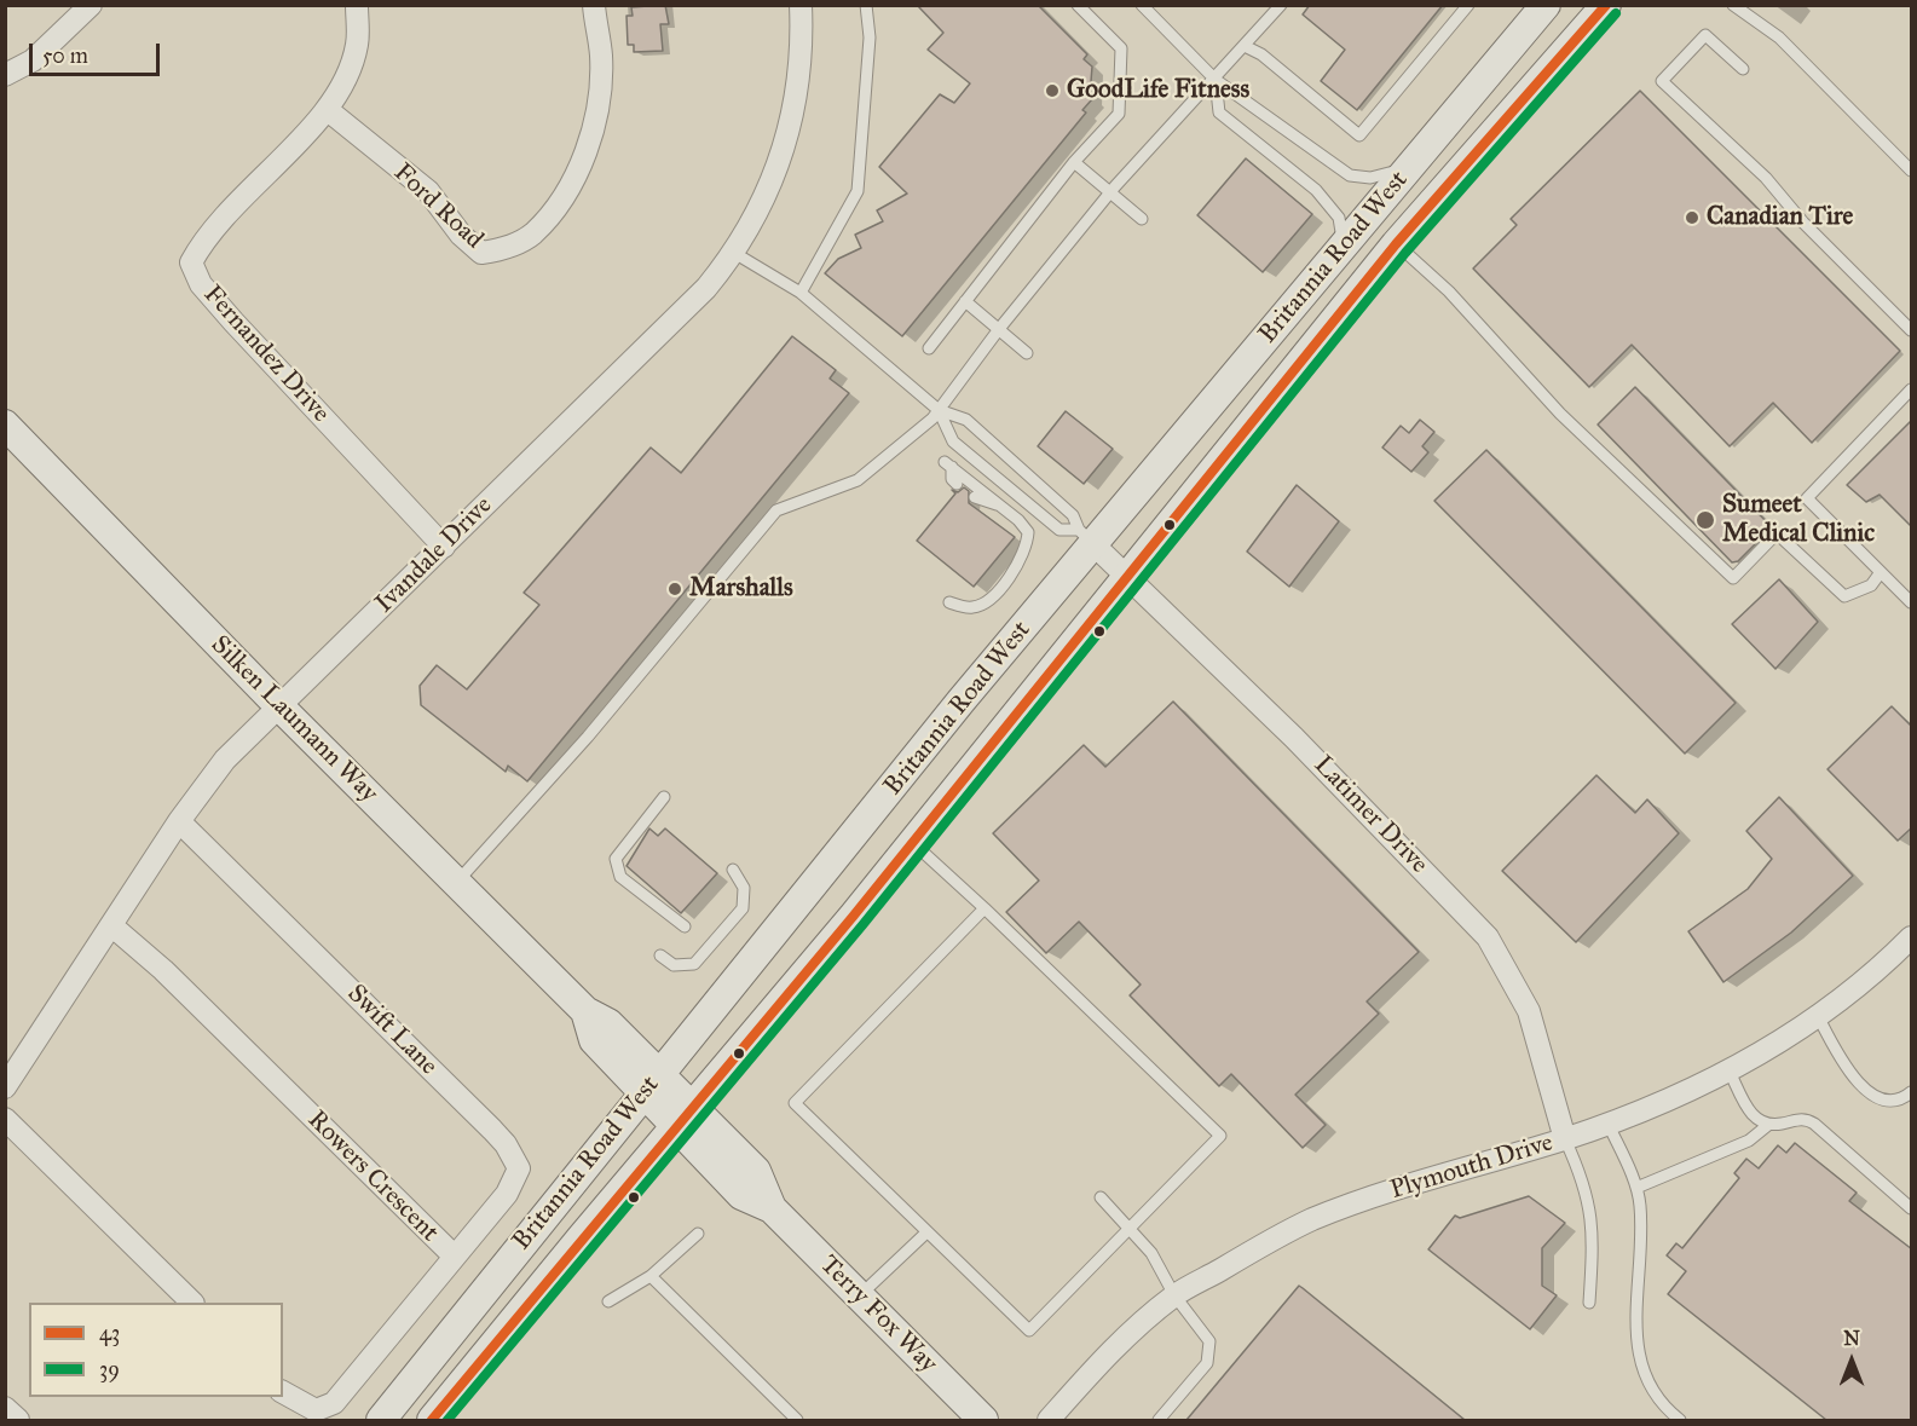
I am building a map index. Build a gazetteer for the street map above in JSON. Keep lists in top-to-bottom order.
{
  "streets": {
    "main road": ["Britannia Road West", "Silken Laumann Way", "Terry Fox Way"],
    "street": [
      "Ford Road",
      "Fernandez Drive",
      "Ivandale Drive",
      "Latimer Drive",
      "Swift Lane",
      "Plymouth Drive",
      "Rowers Crescent"
    ]
  },
  "crossings": [
    ["Ford Road", "Fernandez Drive"],
    ["Britannia Road West", "Silken Laumann Way"],
    ["Britannia Road West", "Latimer Drive"],
    ["Britannia Road West", "Terry Fox Way"],
    ["Fernandez Drive", "Ivandale Drive"],
    ["Ivandale Drive", "Silken Laumann Way"],
    ["Ivandale Drive", "Swift Lane"],
    ["Ivandale Drive", "Rowers Crescent"],
    ["Silken Laumann Way", "Terry Fox Way"],
    ["Latimer Drive", "Plymouth Drive"],
    ["Swift Lane", "Rowers Crescent"]
  ],
  "places": [
    "GoodLife Fitness",
    "Canadian Tire",
    "Sumeet Medical Clinic",
    "Marshalls"
  ],
  "lines": ["transit line 43", "transit line 39"],
  "legend": ["43", "39"],
  "scale_bar": "50 m",
  "north": "top"
}
